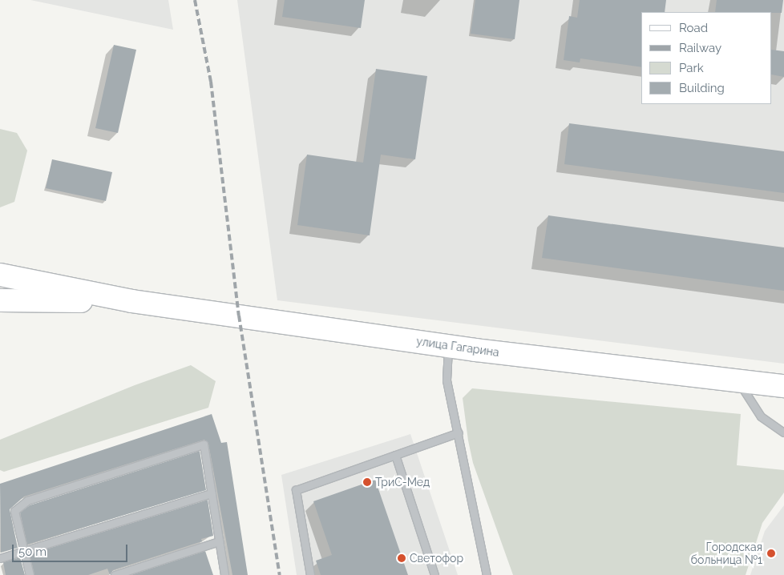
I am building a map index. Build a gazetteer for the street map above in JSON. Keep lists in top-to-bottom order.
{
  "streets": {
    "main road": ["улица Гагарина"]
  },
  "places": ["ТриС-Мед", "Городская больница №1", "Светофор"],
  "legend": [
    "Road",
    "Railway",
    "Park",
    "Building"
  ],
  "scale_bar": "50 m"
}
